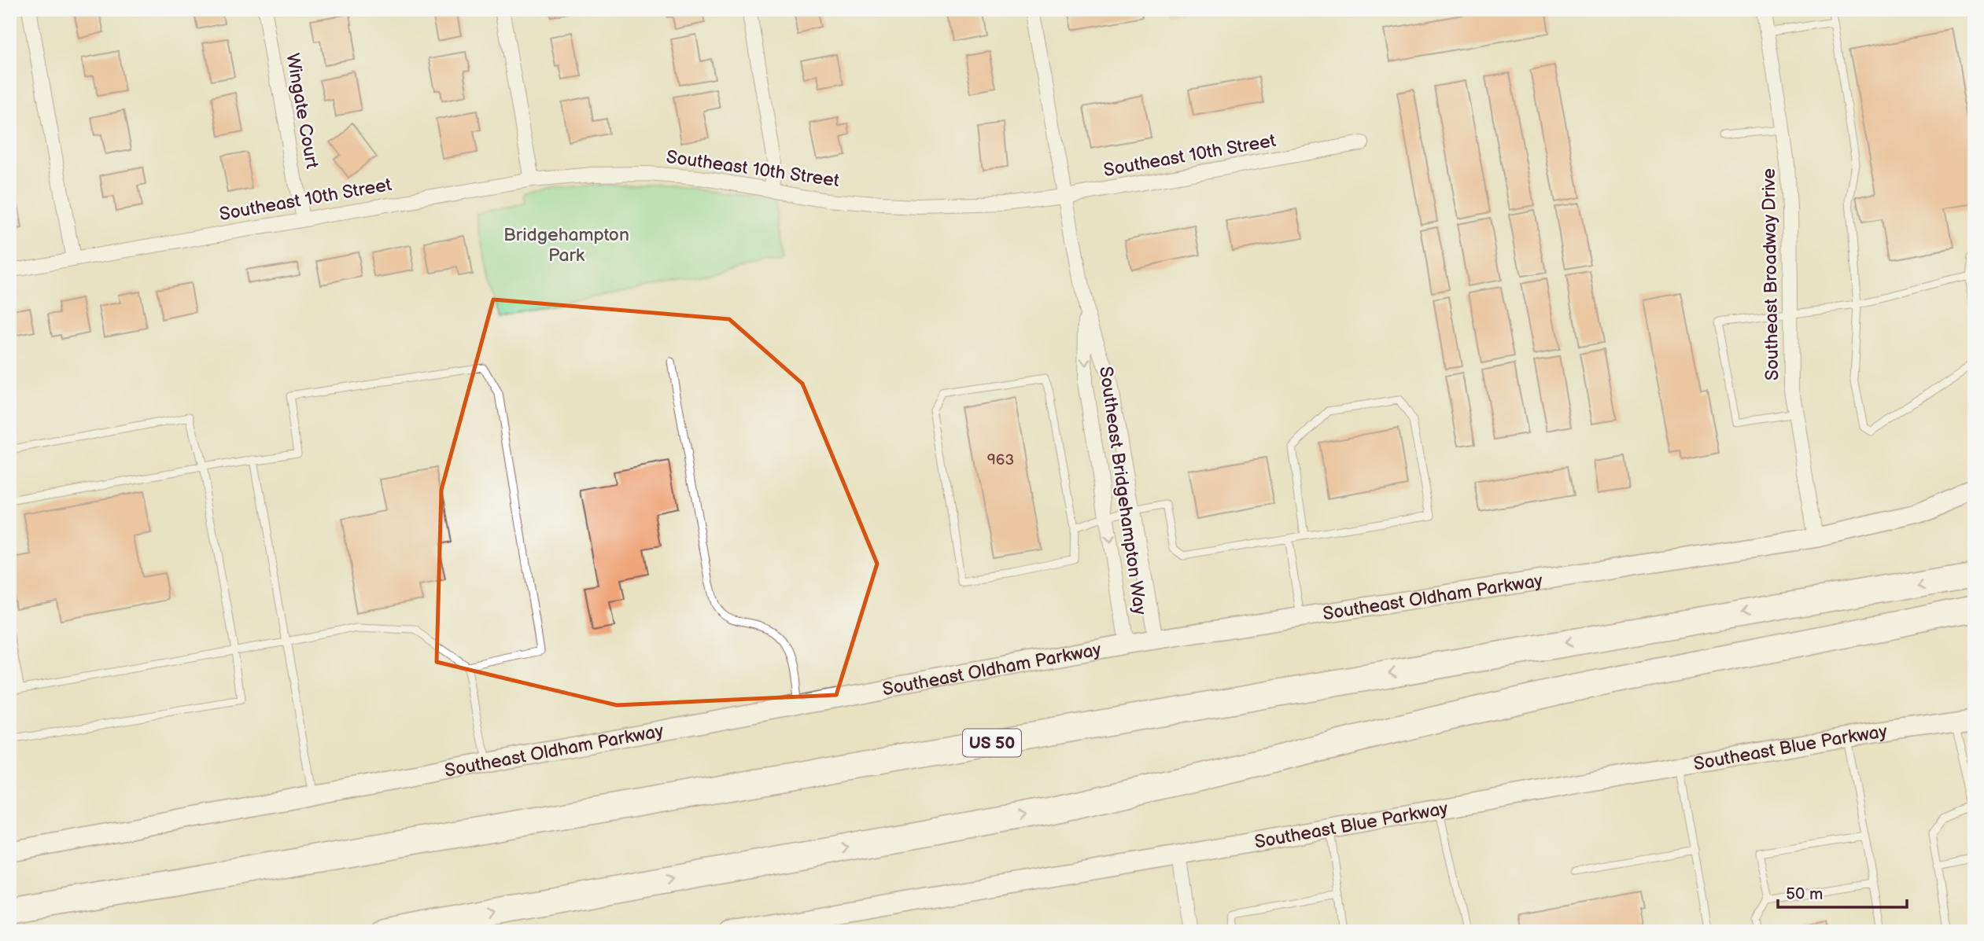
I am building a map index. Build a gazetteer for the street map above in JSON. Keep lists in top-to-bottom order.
{
  "streets": {
    "highway": ["US 50"],
    "street": [
      "Wingate Court",
      "Southeast 10th Street",
      "Southeast Broadway Drive",
      "Southeast Bridgehampton Way",
      "Southeast Oldham Parkway",
      "Southeast Blue Parkway"
    ]
  },
  "crossings": [
    ["Wingate Court", "Southeast 10th Street"],
    ["Southeast 10th Street", "Southeast Bridgehampton Way"],
    ["Southeast Broadway Drive", "Southeast Oldham Parkway"],
    ["Southeast Bridgehampton Way", "Southeast Oldham Parkway"]
  ],
  "parks": ["Bridgehampton Park"],
  "house_numbers": ["963"],
  "scale_bar": "50 m"
}
